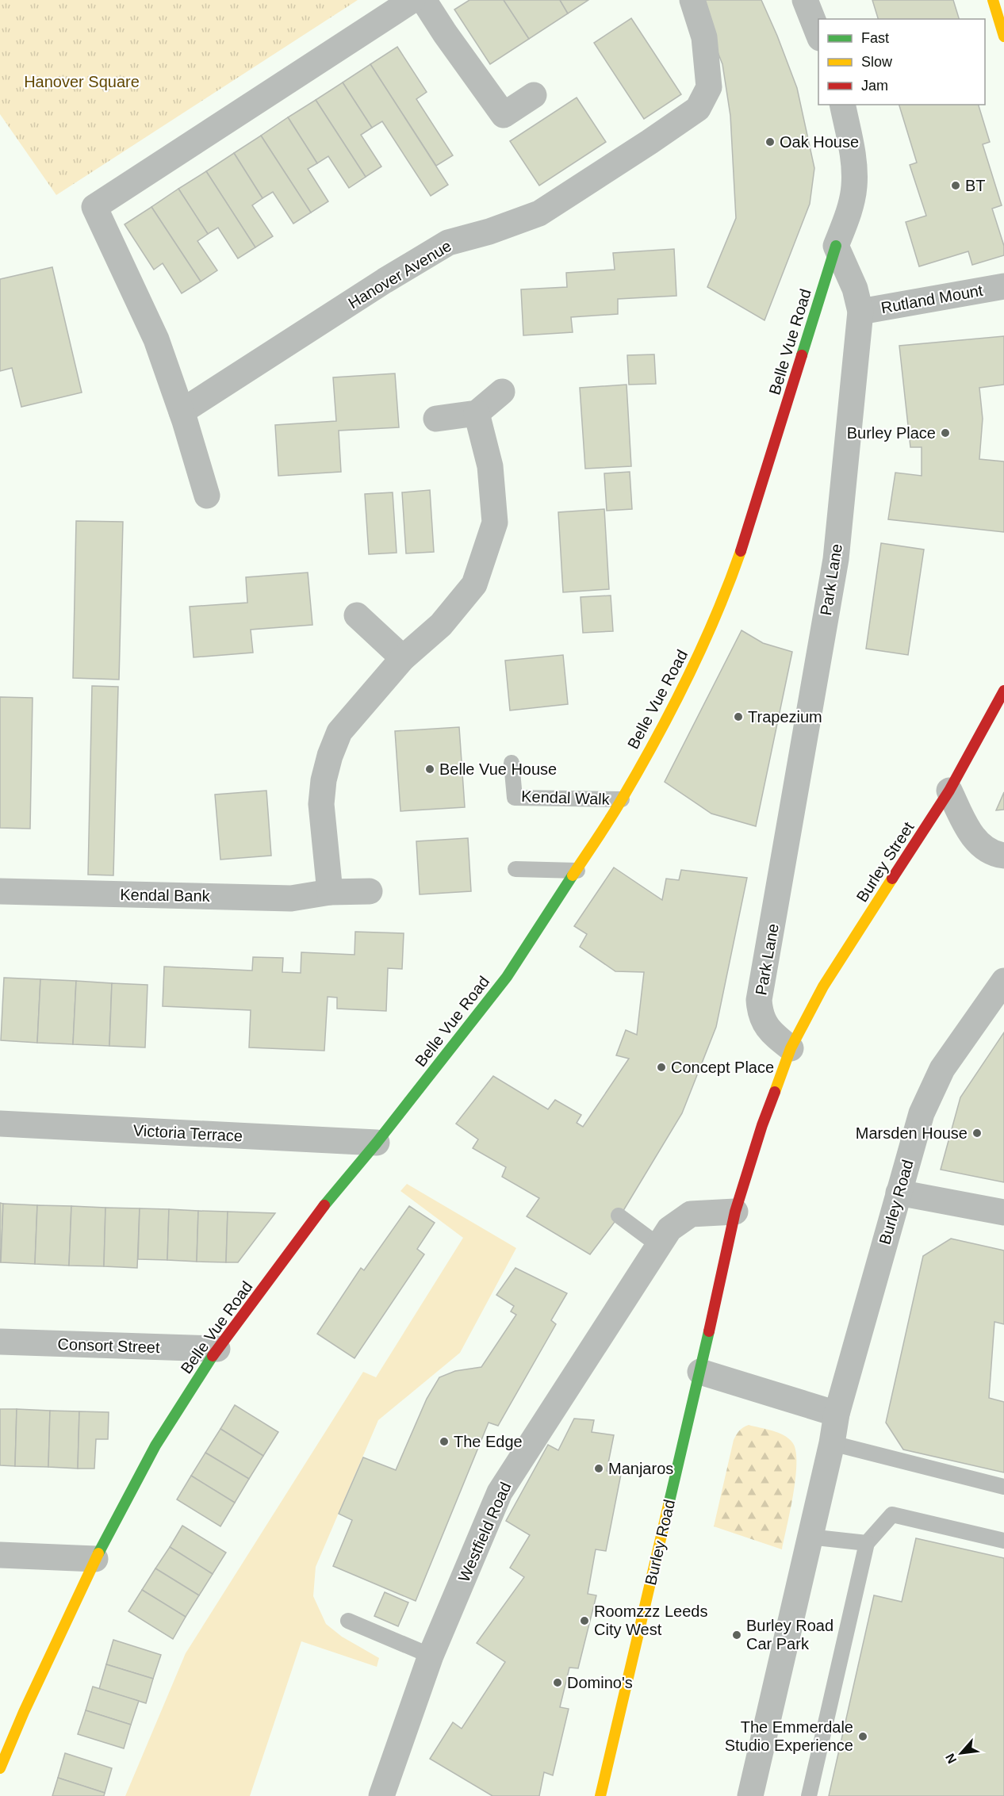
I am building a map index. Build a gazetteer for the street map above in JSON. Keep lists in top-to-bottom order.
{
  "streets": {
    "street": [
      "Hanover Avenue",
      "Rutland Mount",
      "Belle Vue Road",
      "Park Lane",
      "Burley Street",
      "Kendal Bank",
      "Victoria Terrace",
      "Burley Road",
      "Consort Street",
      "Westfield Road"
    ],
    "lane": ["Kendal Walk"]
  },
  "crossings": [
    ["Rutland Mount", "Park Lane"],
    ["Belle Vue Road", "Park Lane"],
    ["Belle Vue Road", "Kendal Walk"],
    ["Belle Vue Road", "Victoria Terrace"],
    ["Belle Vue Road", "Consort Street"],
    ["Park Lane", "Burley Street"],
    ["Park Lane", "Burley Road"],
    ["Burley Street", "Burley Road"],
    ["Burley Road", "Westfield Road"]
  ],
  "parks": ["Hanover Square"],
  "places": [
    "Oak House",
    "BT",
    "Burley Place",
    "Trapezium",
    "Belle Vue House",
    "Concept Place",
    "Marsden House",
    "The Edge",
    "Manjaros",
    "Roomzzz Leeds City West",
    "Burley Road Car Park",
    "Domino's",
    "The Emmerdale Studio Experience"
  ],
  "legend": ["Fast", "Slow", "Jam"],
  "north": "bottom left"
}
